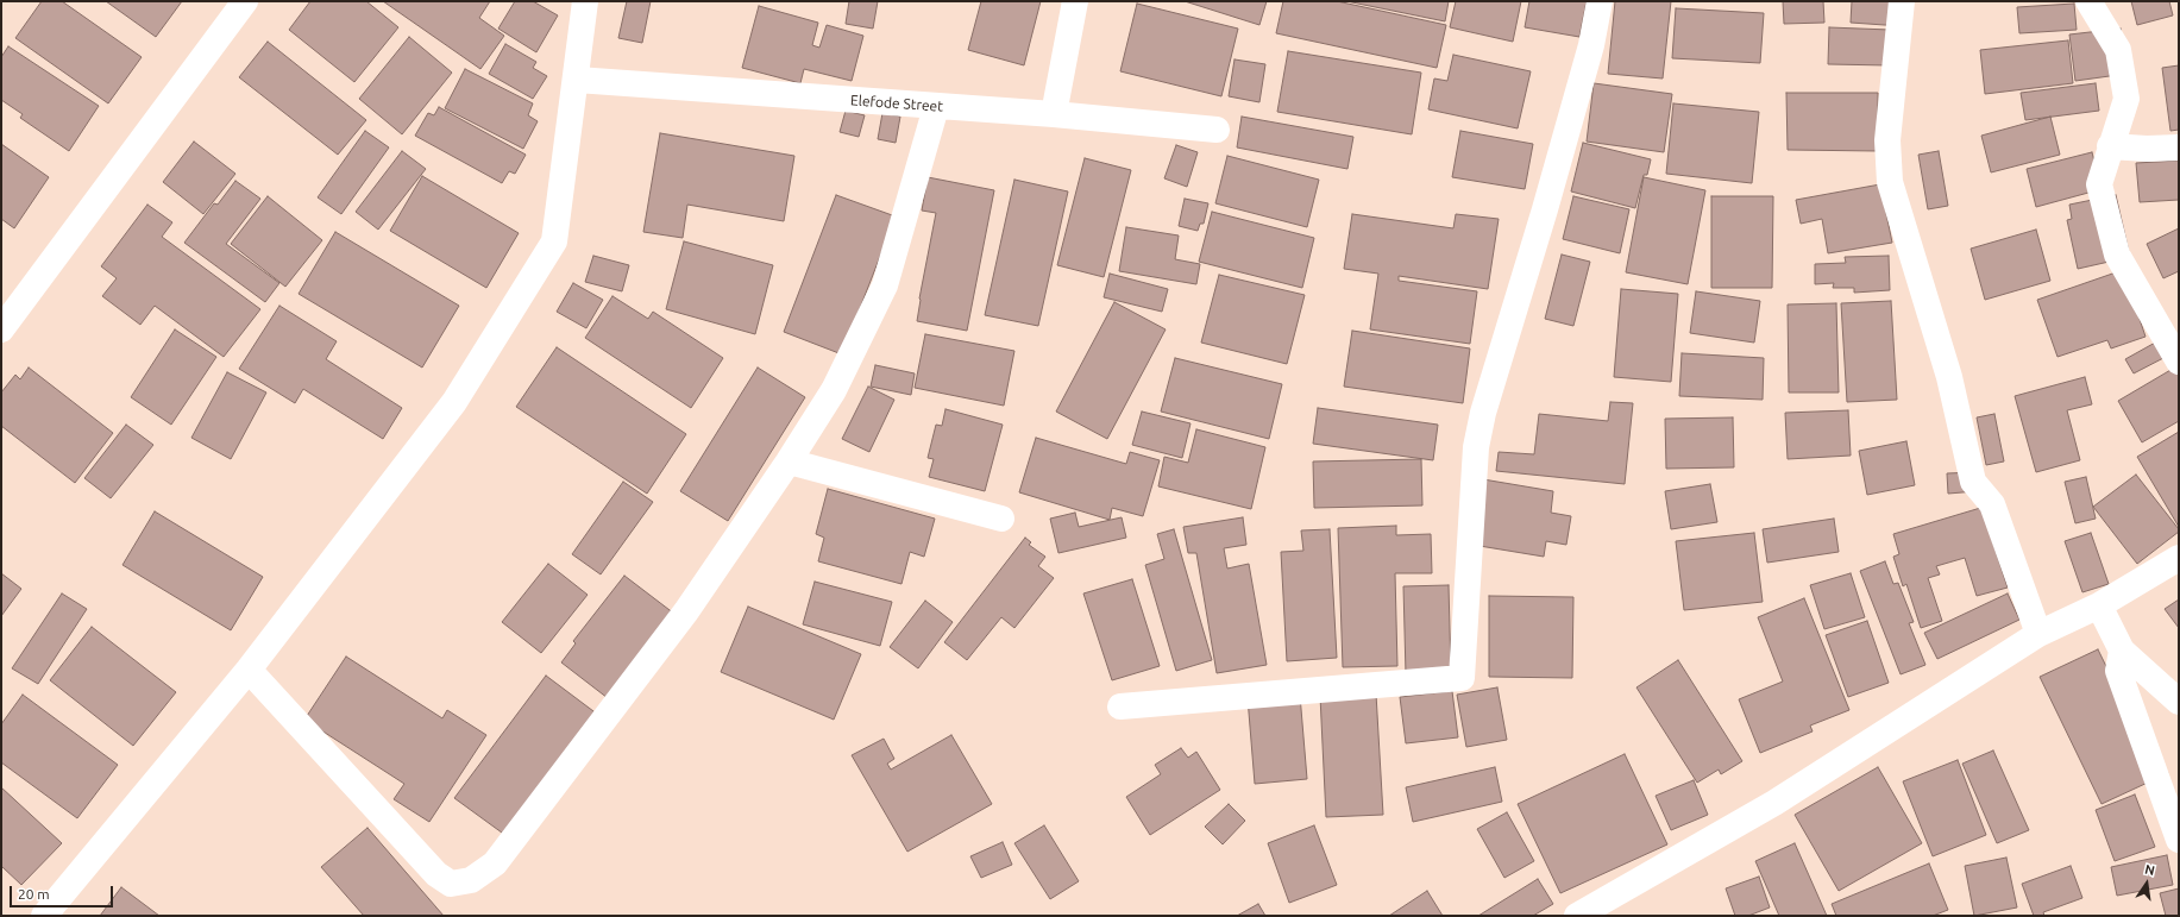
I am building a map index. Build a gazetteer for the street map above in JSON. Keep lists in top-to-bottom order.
{
  "streets": {
    "street": ["Elefode Street"]
  },
  "scale_bar": "20 m",
  "north": "top"
}
